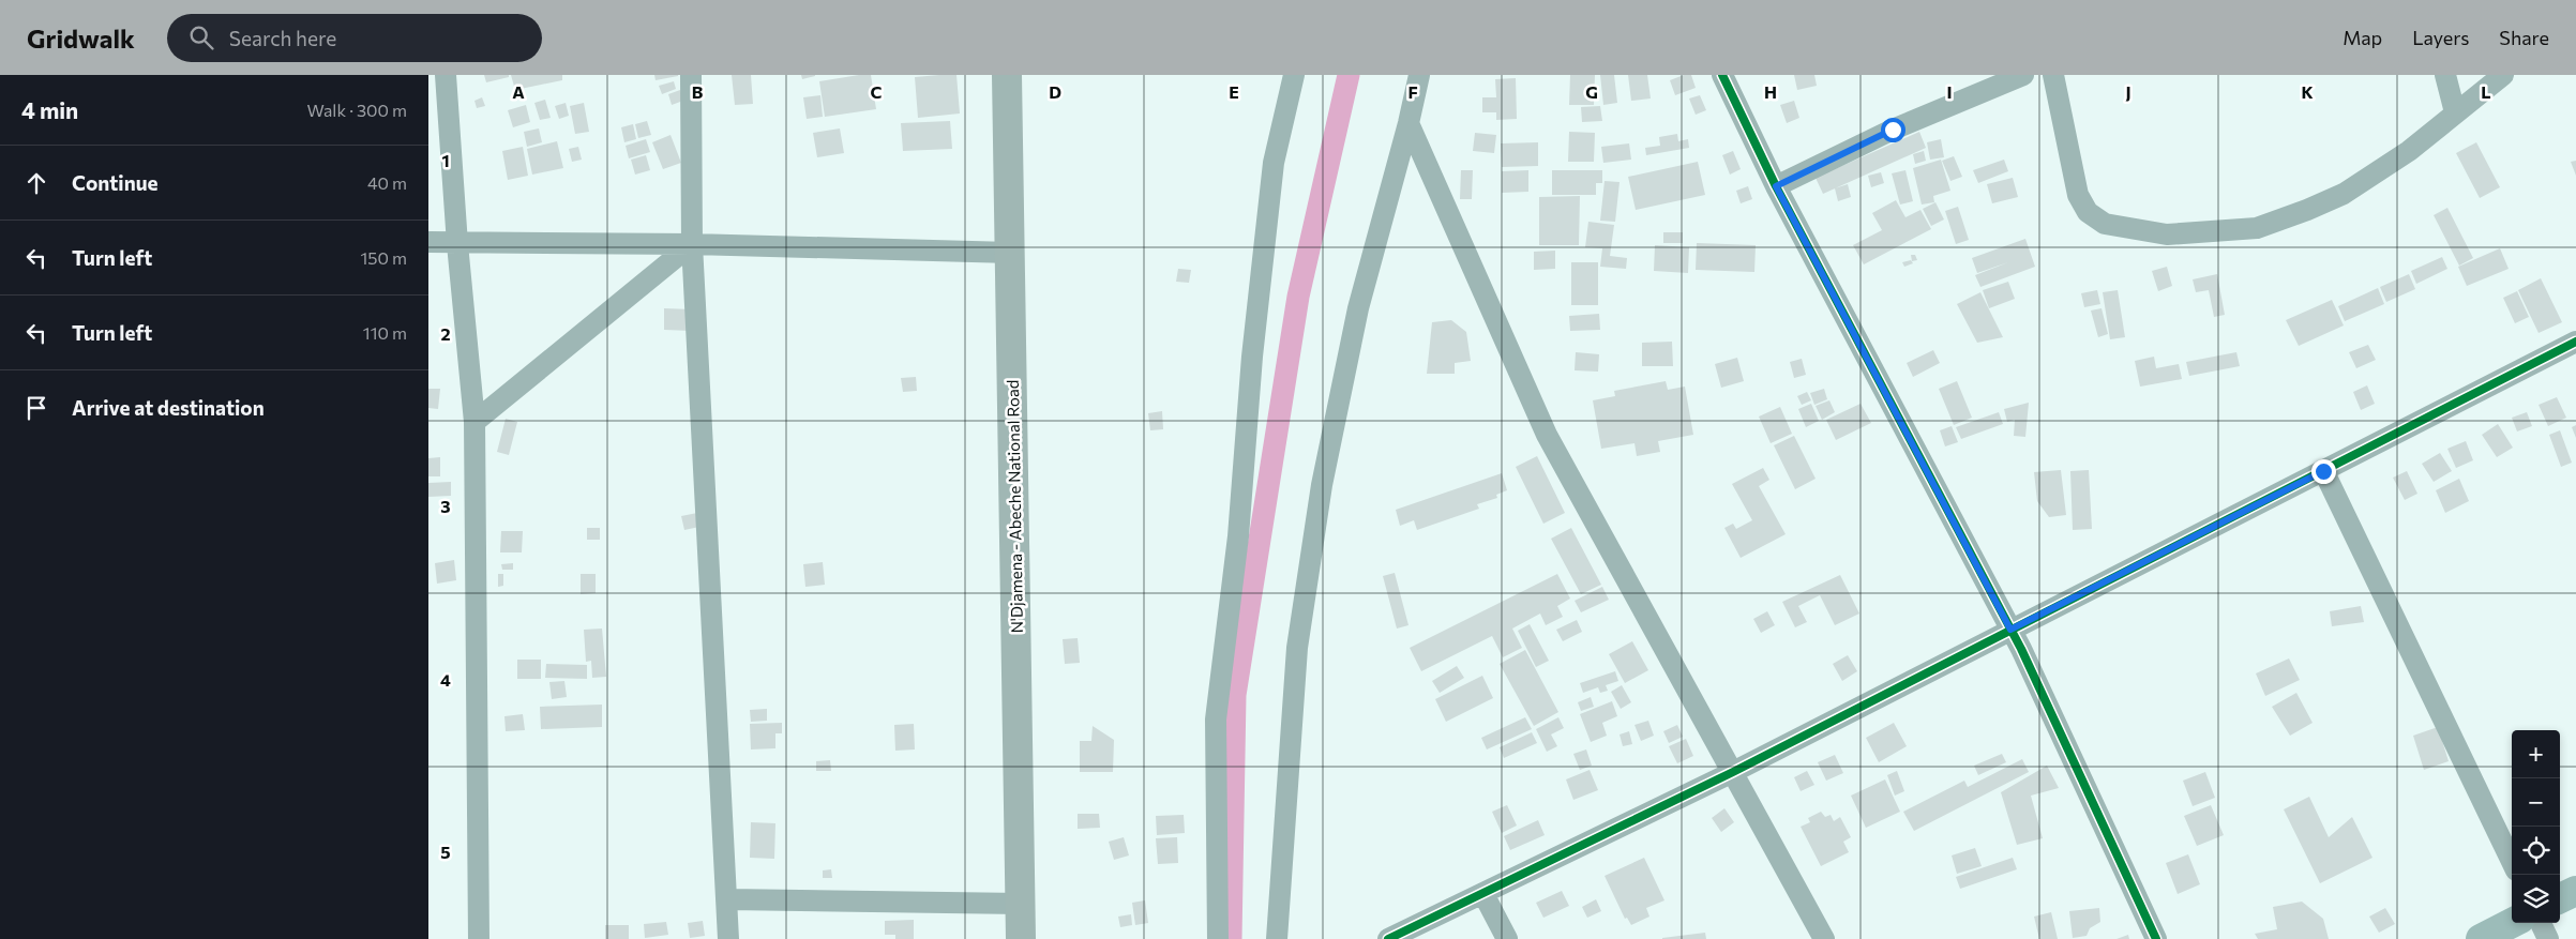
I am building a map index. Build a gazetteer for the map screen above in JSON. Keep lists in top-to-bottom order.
{
  "streets": {
    "highway": ["N'Djamena - Abeche National Road"]
  },
  "page": {
    "header": "Gridwalk",
    "search": "Search here",
    "nav": ["Map", "Layers", "Share"],
    "heading": ["4 min", "Walk · 300 m"],
    "list": [
      ["Continue", "40 m"],
      ["Turn left", "150 m"],
      ["Turn left", "110 m"],
      "Arrive at destination"
    ],
    "map_buttons": ["+", "−"]
  },
  "grid": {
    "columns": [
      "A",
      "B",
      "C",
      "D",
      "E",
      "F",
      "G",
      "H",
      "I",
      "J",
      "K",
      "L"
    ],
    "rows": [
      "1",
      "2",
      "3",
      "4",
      "5"
    ]
  }
}
